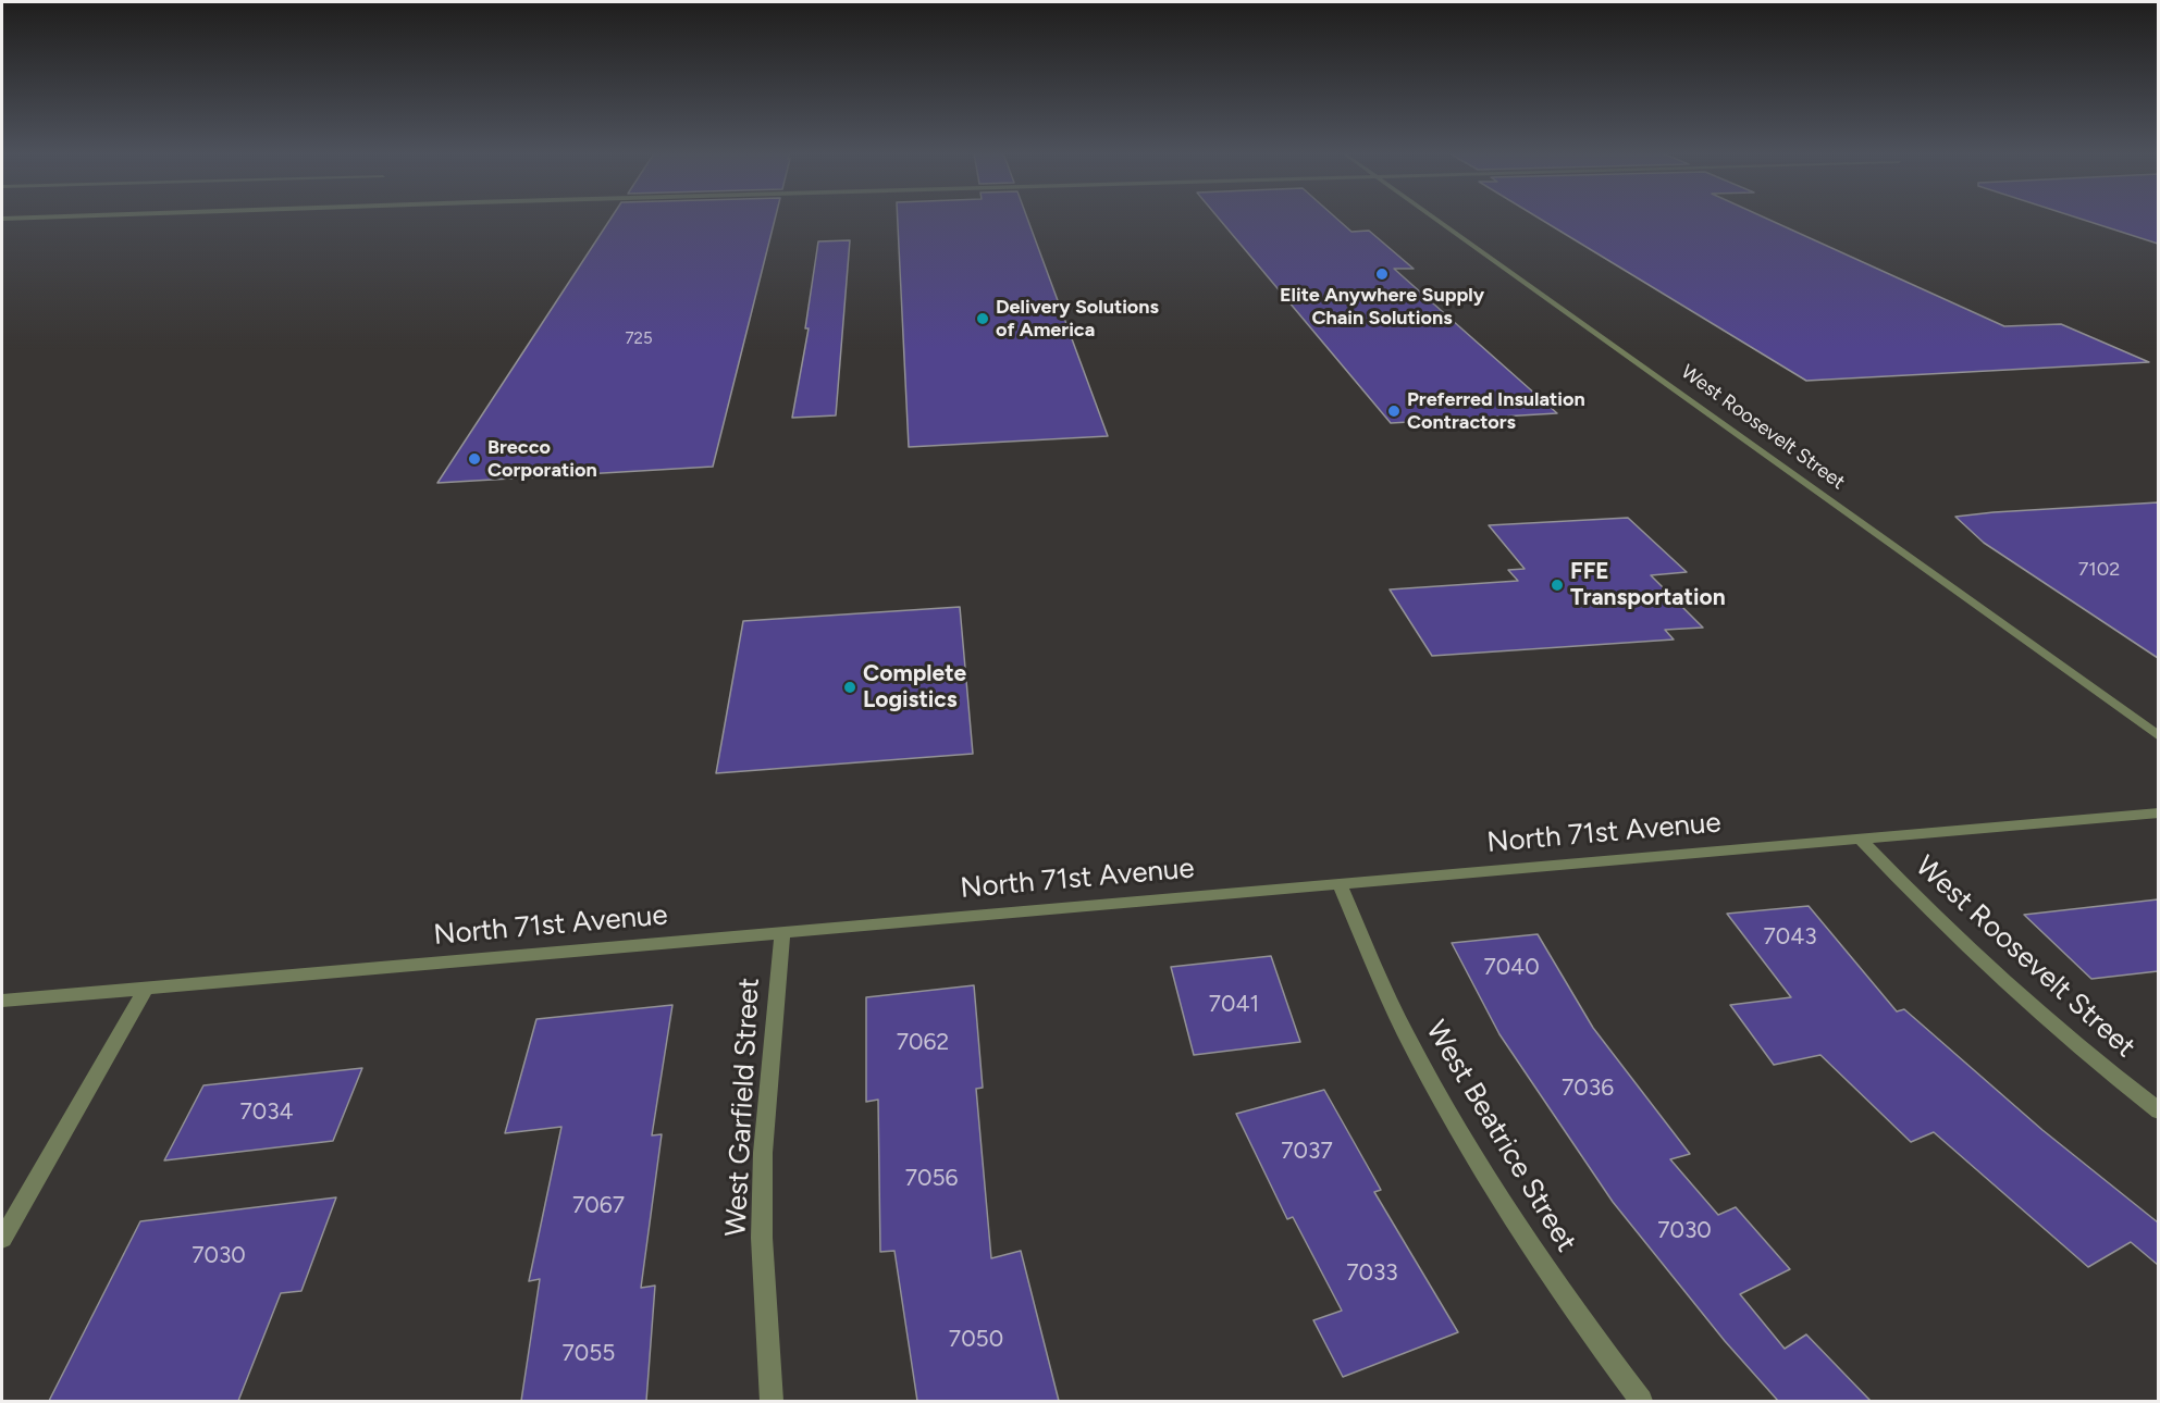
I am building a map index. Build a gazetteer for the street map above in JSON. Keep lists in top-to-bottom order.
{
  "streets": {
    "street": [
      "West Roosevelt Street",
      "North 71st Avenue",
      "West Garfield Street",
      "West Beatrice Street"
    ]
  },
  "crossings": [
    ["West Roosevelt Street", "North 71st Avenue"],
    ["North 71st Avenue", "West Garfield Street"],
    ["North 71st Avenue", "West Beatrice Street"]
  ],
  "places": [
    "Elite Anywhere Supply Chain Solutions",
    "Delivery Solutions of America",
    "Preferred Insulation Contractors",
    "Brecco Corporation",
    "FFE Transportation",
    "Complete Logistics"
  ],
  "house_numbers": [
    "725",
    "7102",
    "7043",
    "7040",
    "7041",
    "7062",
    "7036",
    "7034",
    "7037",
    "7056",
    "7067",
    "7030",
    "7030",
    "7033",
    "7050",
    "7055"
  ]
}
